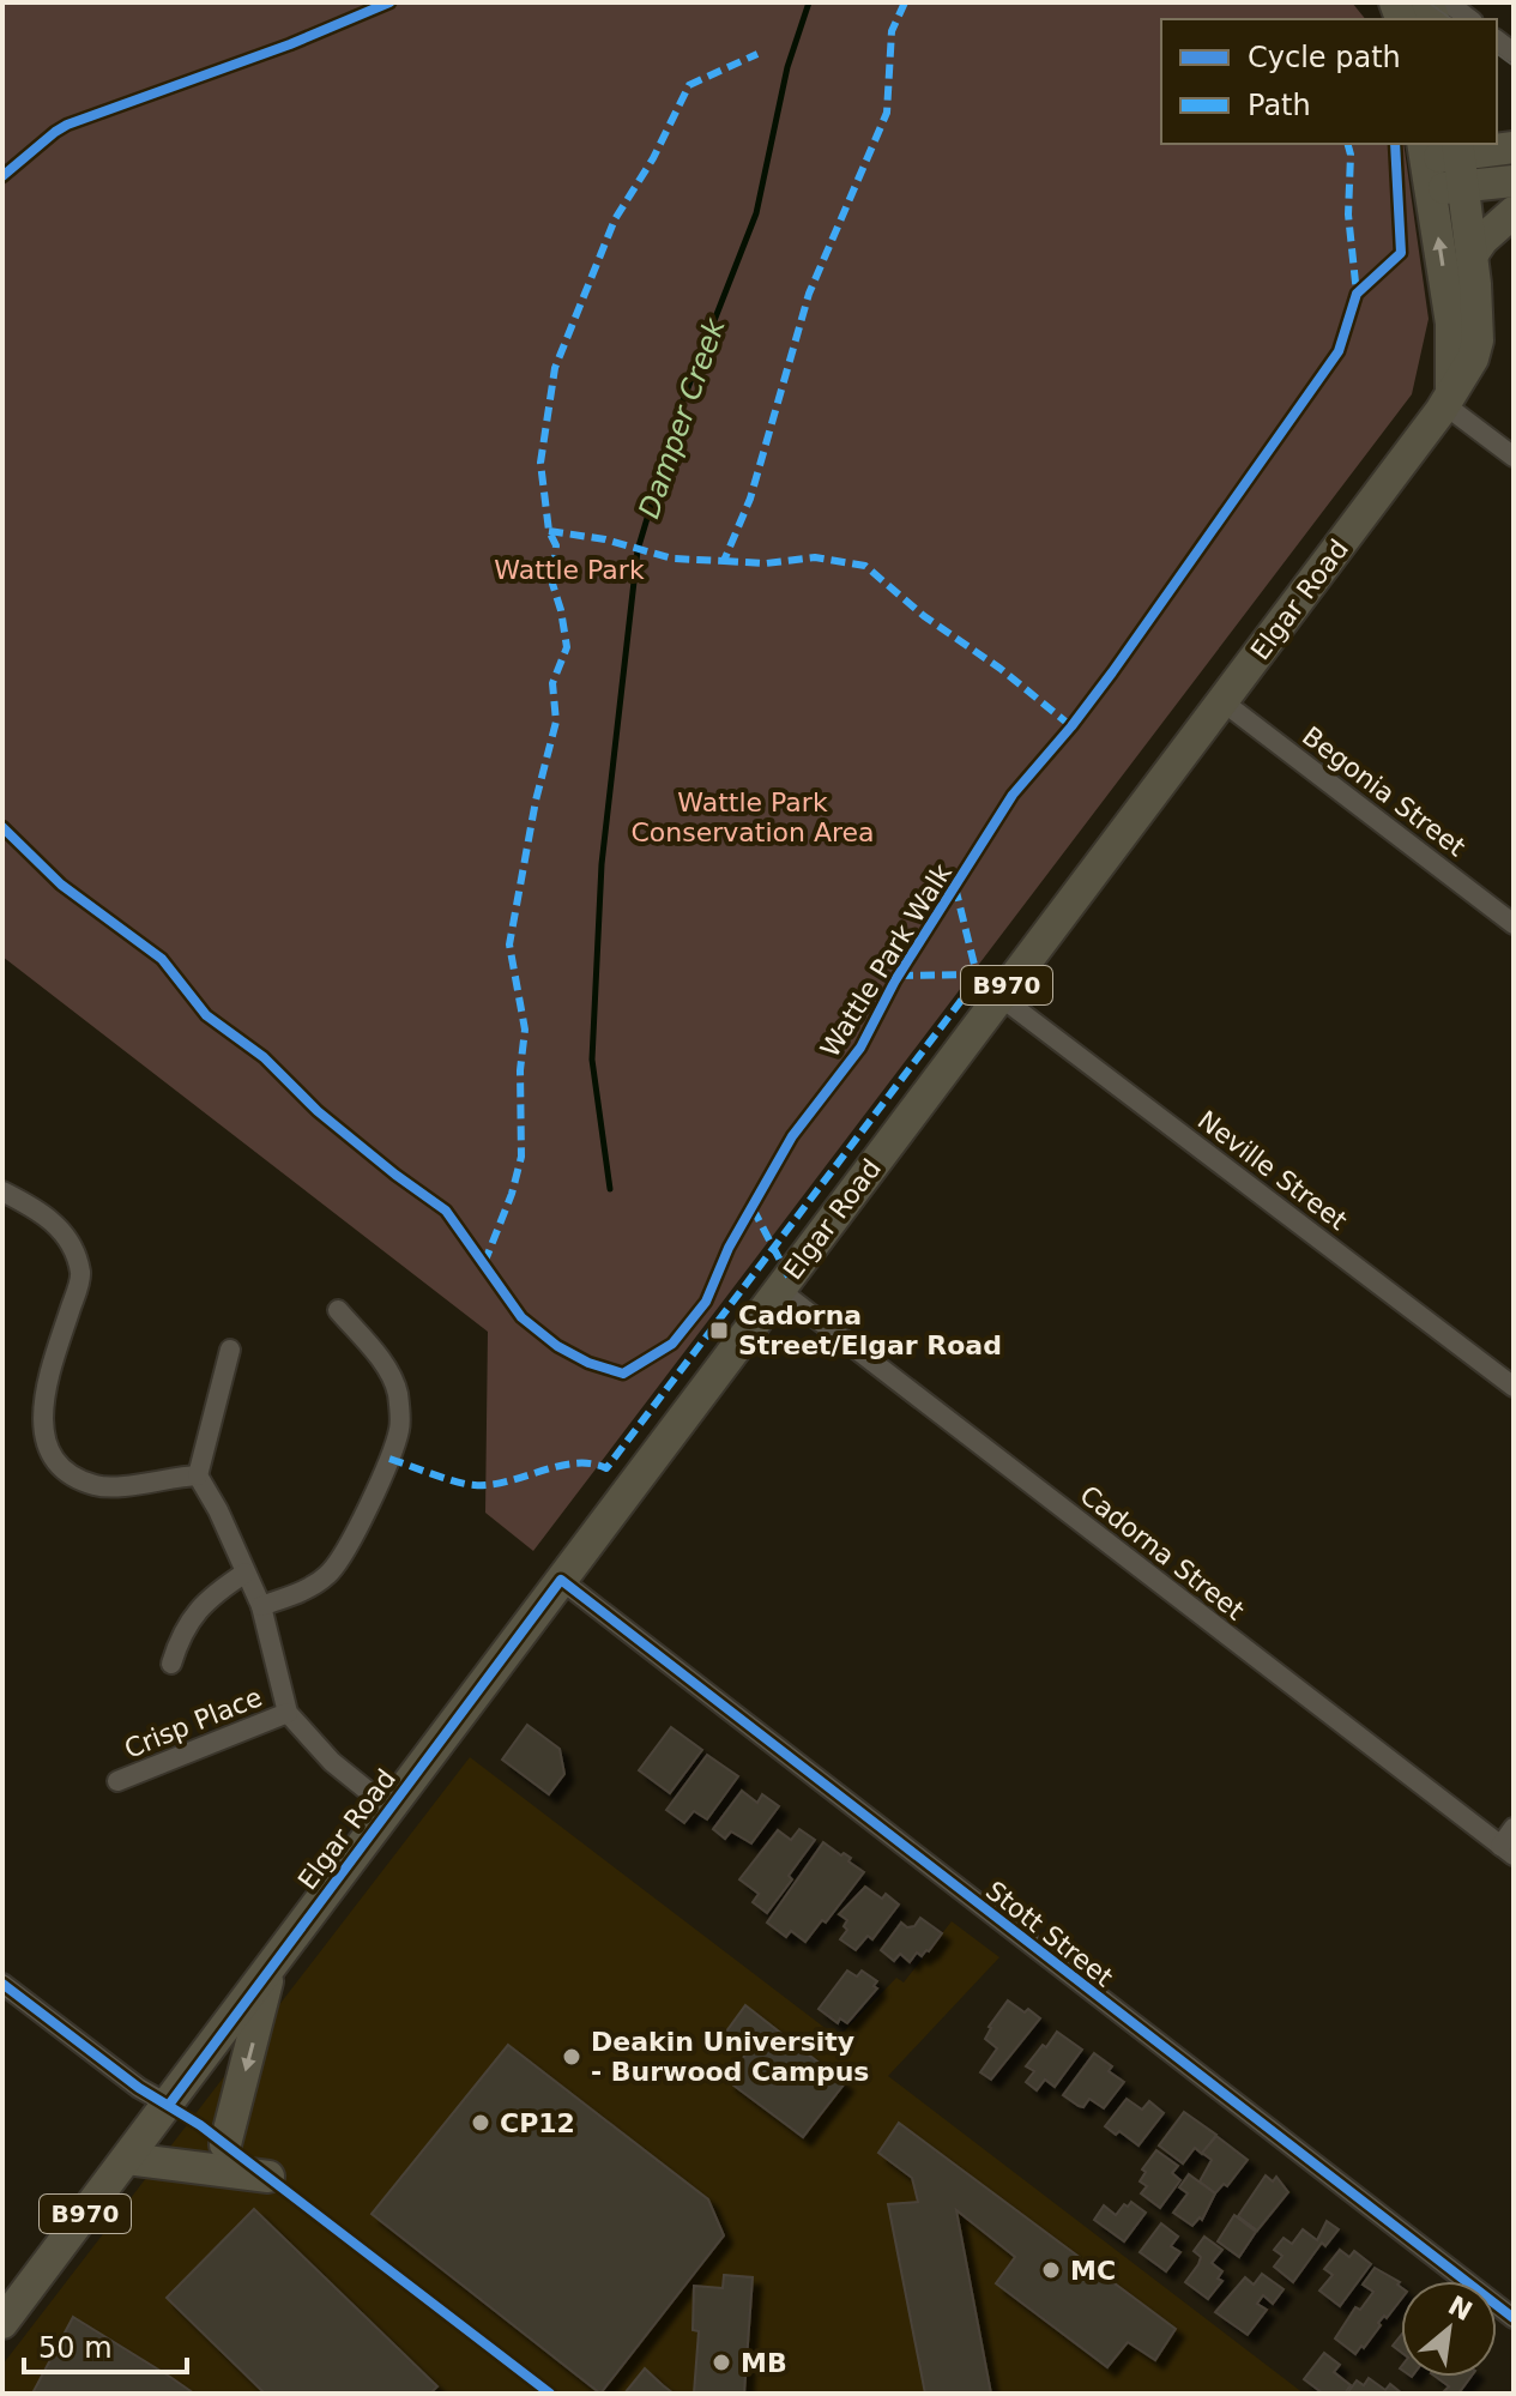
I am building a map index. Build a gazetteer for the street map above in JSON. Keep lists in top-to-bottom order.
{
  "streets": {
    "main road": ["Elgar Road", "B970"],
    "street": [
      "Begonia Street",
      "Neville Street",
      "Cadorna Street",
      "Crisp Place",
      "Stott Street"
    ],
    "cycle path": ["Wattle Park Walk"]
  },
  "crossings": [
    ["Elgar Road", "Begonia Street"],
    ["Elgar Road", "Neville Street"],
    ["Elgar Road", "Cadorna Street"],
    ["Elgar Road", "Stott Street"]
  ],
  "water": ["Damper Creek"],
  "parks": ["Wattle Park", "Wattle Park Conservation Area"],
  "places": {
    "transit": ["Cadorna Street/Elgar Road"],
    "other": [
      "Deakin University - Burwood Campus",
      "CP12",
      "MC",
      "MB"
    ]
  },
  "legend": ["Cycle path", "Path"],
  "scale_bar": "50 m",
  "north": "top right"
}
